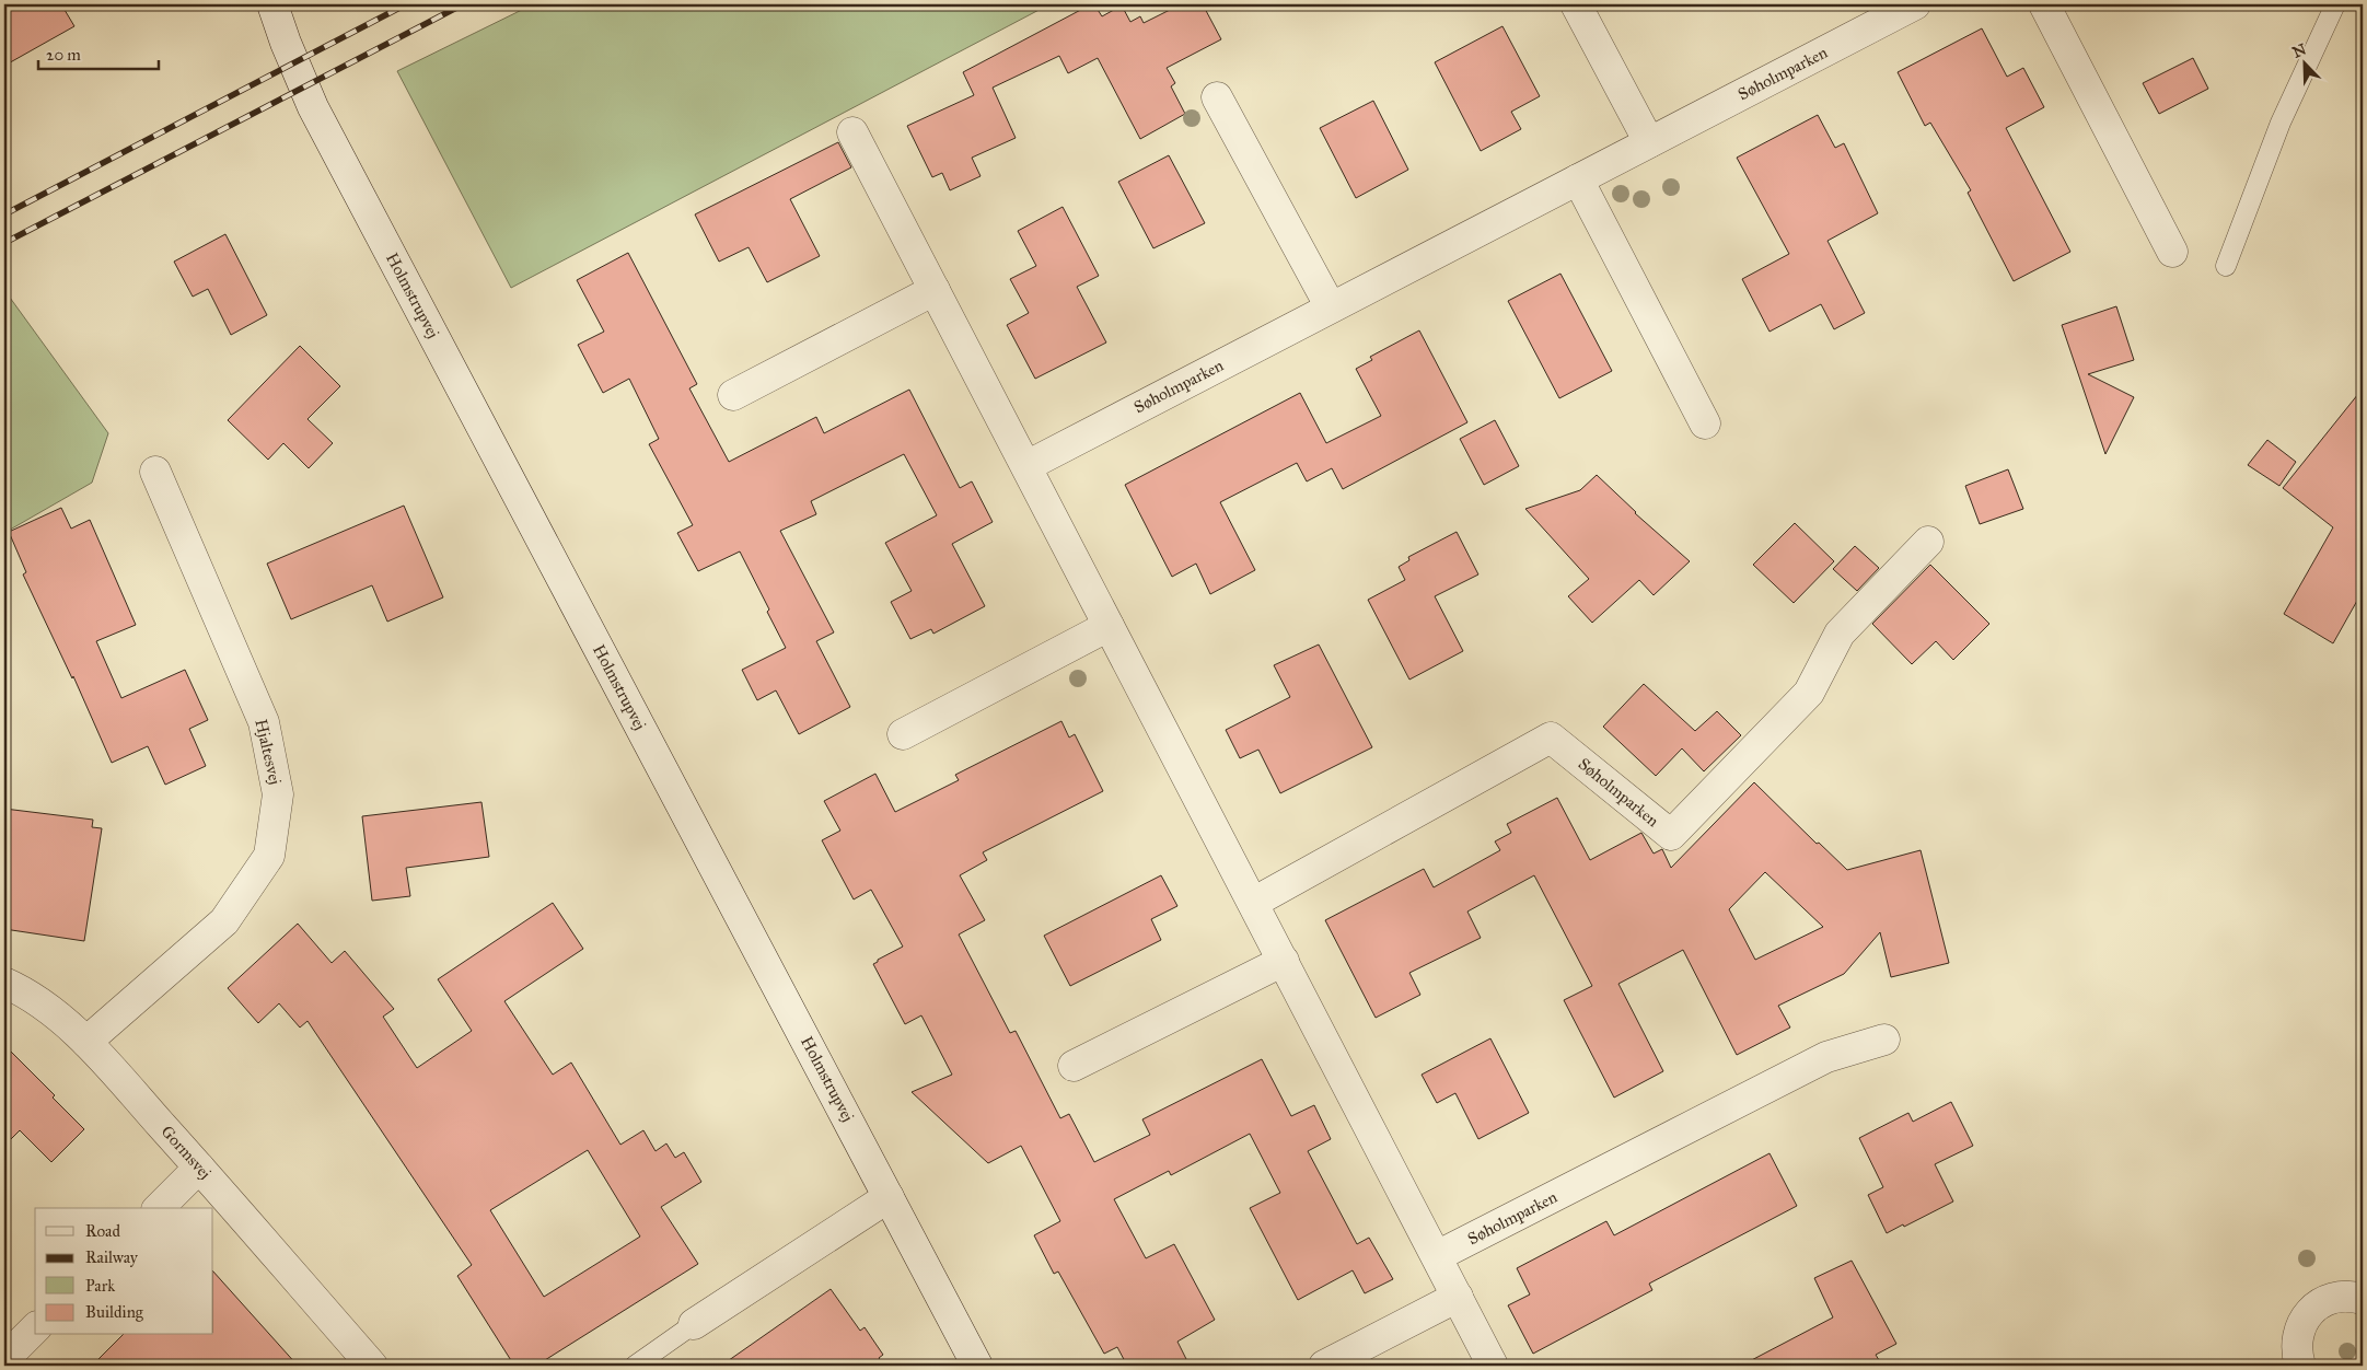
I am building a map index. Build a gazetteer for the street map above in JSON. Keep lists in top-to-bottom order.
{
  "streets": {
    "street": [
      "Søholmparken",
      "Holmstrupvej",
      "Hjaltesvej",
      "Gormsvej"
    ]
  },
  "crossings": [
    ["Hjaltesvej", "Gormsvej"]
  ],
  "legend": [
    "Road",
    "Railway",
    "Park",
    "Building"
  ],
  "scale_bar": "20 m",
  "north": "top left"
}
